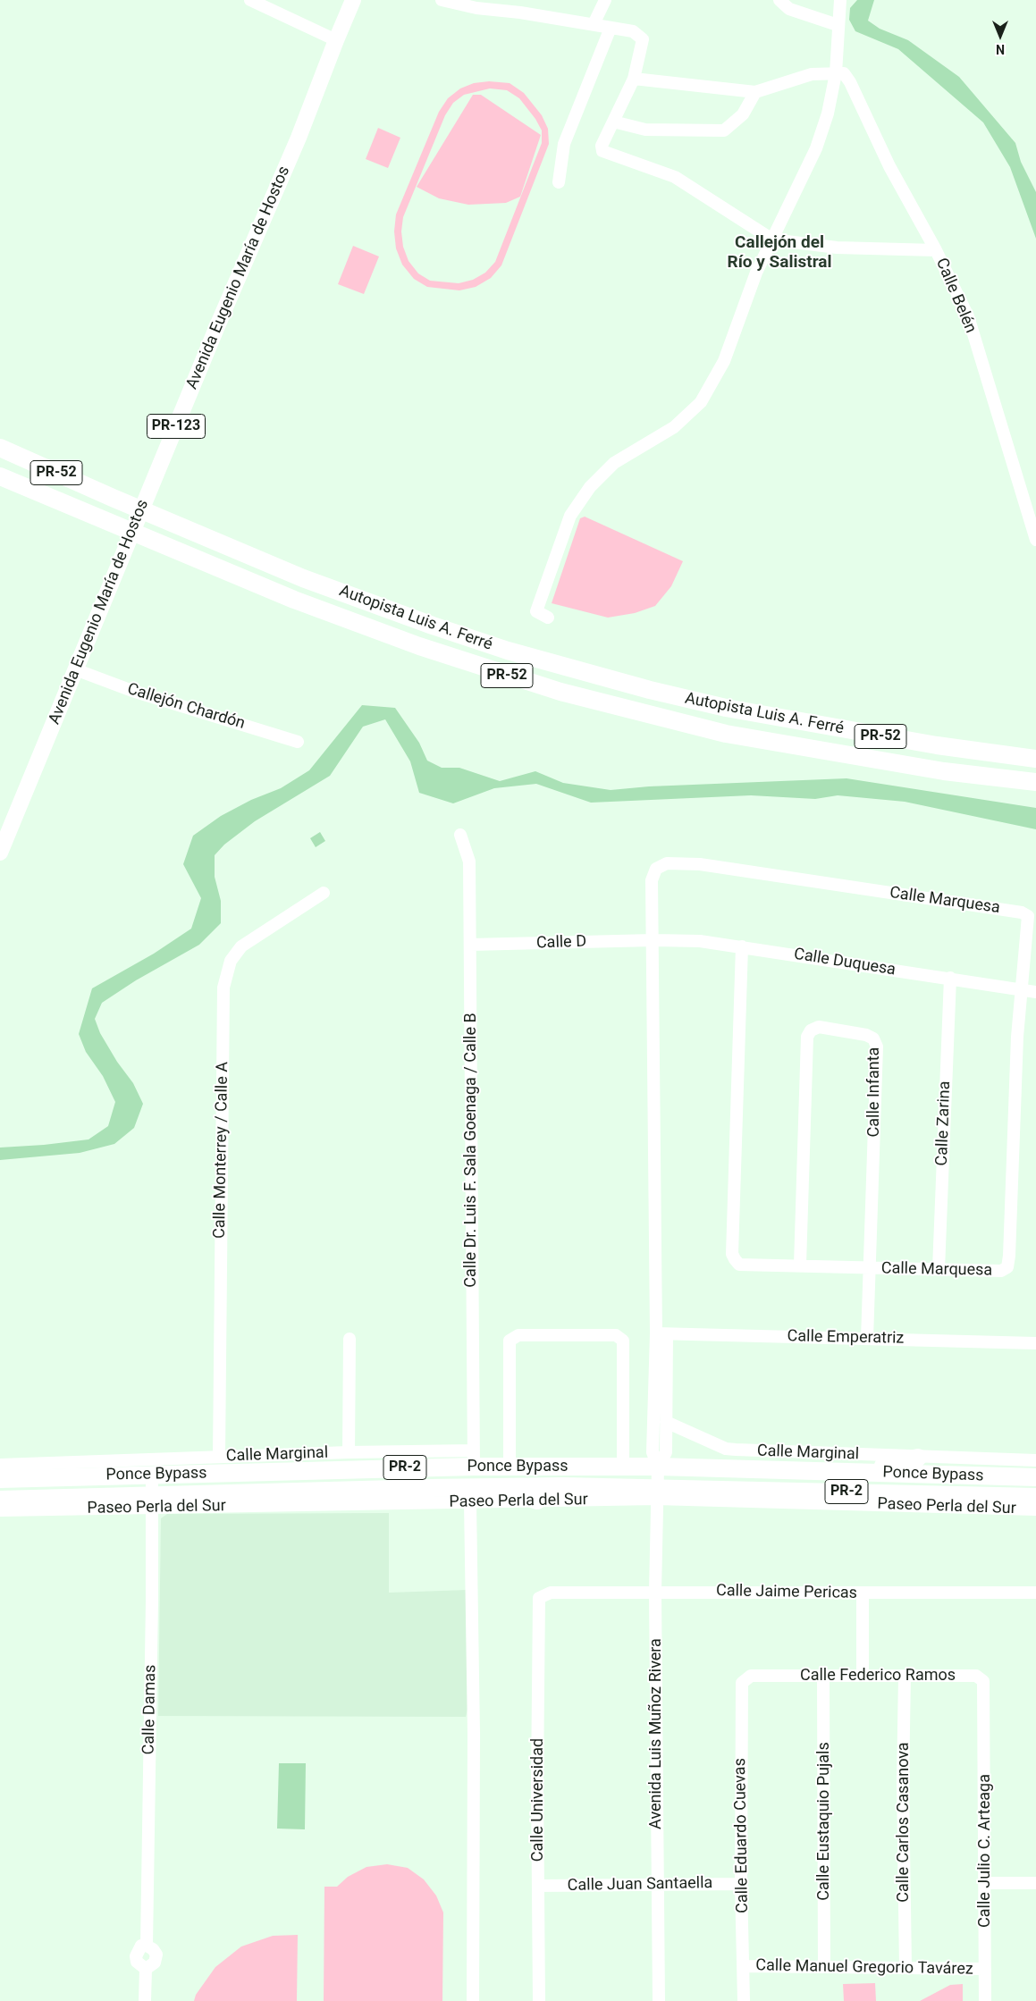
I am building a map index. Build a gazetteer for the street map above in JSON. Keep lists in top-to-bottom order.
{
  "streets": {
    "highway": [
      "PR-52",
      "Autopista Luis A. Ferré",
      "Ponce Bypass",
      "PR-2"
    ],
    "main road": ["Avenida Eugenio María de Hostos", "PR-123"],
    "street": [
      "Calle Belén",
      "Callejón Chardón",
      "Calle Marquesa",
      "Calle D",
      "Calle Duquesa",
      "Calle Infanta",
      "Calle Zarina",
      "Calle Monterrey / Calle A",
      "Calle Dr. Luis F. Sala Goenaga / Calle B",
      "Calle Emperatriz",
      "Calle Marginal",
      "Paseo Perla del Sur",
      "Calle Jaime Pericas",
      "Calle Federico Ramos",
      "Calle Damas",
      "Avenida Luis Muñoz Rivera",
      "Calle Universidad",
      "Calle Eustaquio Pujals",
      "Calle Carlos Casanova",
      "Calle Eduardo Cuevas",
      "Calle Julio C. Arteaga",
      "Calle Juan Santaella",
      "Calle Manuel Gregorio Tavárez"
    ]
  },
  "crossings": [
    ["Avenida Eugenio María de Hostos", "Callejón Chardón"],
    ["Calle Marquesa", "Calle D"],
    ["Calle Marquesa", "Calle Duquesa"],
    ["Calle Marquesa", "Calle Infanta"],
    ["Calle Marquesa", "Calle Zarina"],
    ["Calle Marquesa", "Calle Emperatriz"],
    ["Calle Marquesa", "Calle Marginal"],
    ["Calle Marquesa", "Ponce Bypass"],
    ["Calle Marquesa", "Avenida Luis Muñoz Rivera"],
    ["Calle D", "Calle Duquesa"],
    ["Calle D", "Calle Dr. Luis F. Sala Goenaga / Calle B"],
    ["Calle Duquesa", "Calle Zarina"],
    ["Calle Infanta", "Calle Emperatriz"],
    ["Calle Monterrey / Calle A", "Calle Marginal"],
    ["Calle Dr. Luis F. Sala Goenaga / Calle B", "Calle Marginal"],
    ["Calle Dr. Luis F. Sala Goenaga / Calle B", "Ponce Bypass"],
    ["Calle Marginal", "Ponce Bypass"],
    ["Ponce Bypass", "Paseo Perla del Sur"],
    ["Ponce Bypass", "Calle Damas"],
    ["Ponce Bypass", "Avenida Luis Muñoz Rivera"],
    ["Paseo Perla del Sur", "Calle Damas"],
    ["Paseo Perla del Sur", "Avenida Luis Muñoz Rivera"],
    ["Calle Jaime Pericas", "Avenida Luis Muñoz Rivera"],
    ["Calle Jaime Pericas", "Calle Universidad"],
    ["Calle Federico Ramos", "Calle Eustaquio Pujals"],
    ["Calle Federico Ramos", "Calle Carlos Casanova"],
    ["Calle Federico Ramos", "Calle Eduardo Cuevas"],
    ["Calle Federico Ramos", "Calle Julio C. Arteaga"],
    ["Avenida Luis Muñoz Rivera", "Calle Juan Santaella"],
    ["Calle Universidad", "Calle Juan Santaella"],
    ["Calle Eustaquio Pujals", "Calle Manuel Gregorio Tavárez"],
    ["Calle Carlos Casanova", "Calle Manuel Gregorio Tavárez"],
    ["Calle Eduardo Cuevas", "Calle Juan Santaella"],
    ["Calle Eduardo Cuevas", "Calle Manuel Gregorio Tavárez"],
    ["Calle Julio C. Arteaga", "Calle Manuel Gregorio Tavárez"]
  ],
  "districts": ["Callejón del Río y Salistral"],
  "north": "bottom"
}
